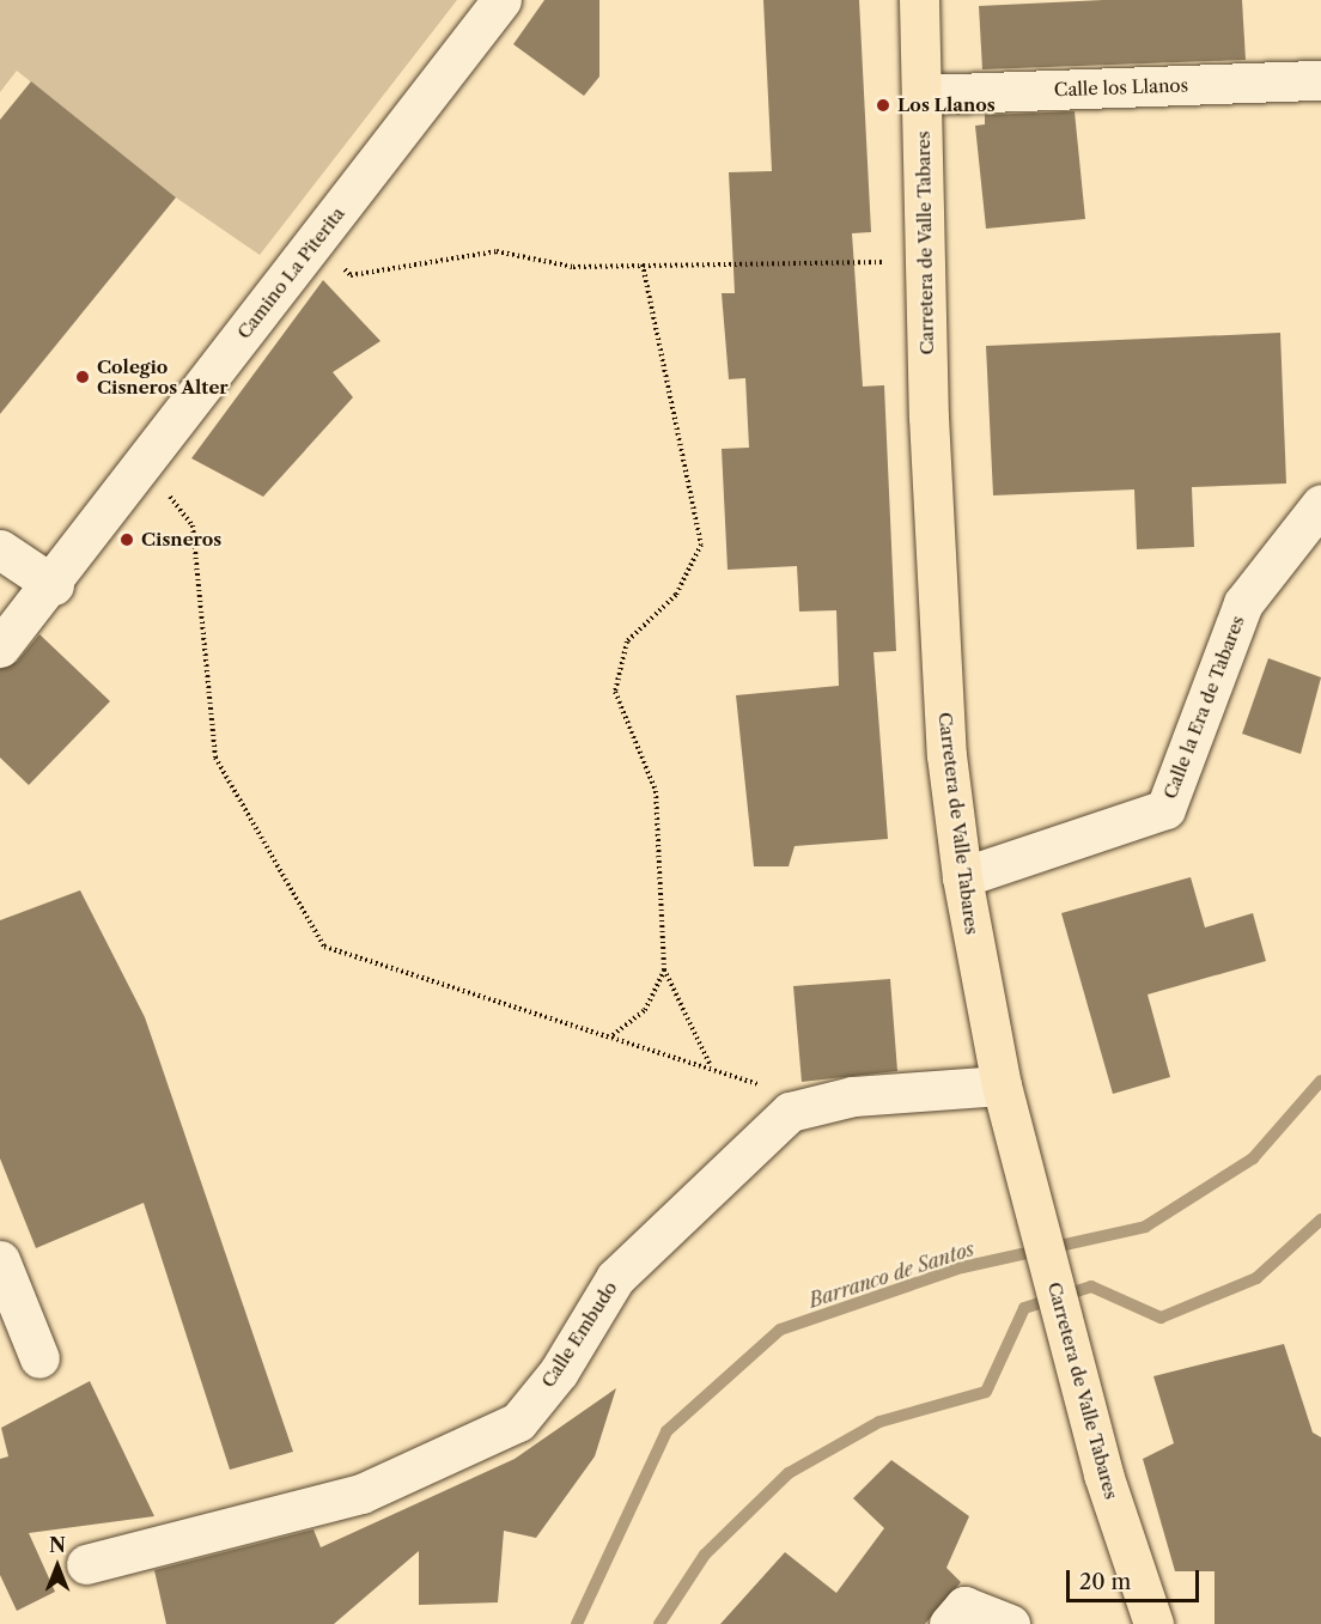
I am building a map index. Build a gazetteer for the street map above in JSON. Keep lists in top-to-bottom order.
{
  "streets": {
    "main road": ["Carretera de Valle Tabares"],
    "street": [
      "Calle los Llanos",
      "Camino La Piterita",
      "Calle la Era de Tabares",
      "Calle Embudo"
    ]
  },
  "crossings": [
    ["Calle los Llanos", "Carretera de Valle Tabares"],
    ["Carretera de Valle Tabares", "Calle la Era de Tabares"]
  ],
  "water": ["Barranco de Santos"],
  "places": ["Los Llanos", "Colegio Cisneros Alter", "Cisneros"],
  "scale_bar": "20 m",
  "north": "top"
}
